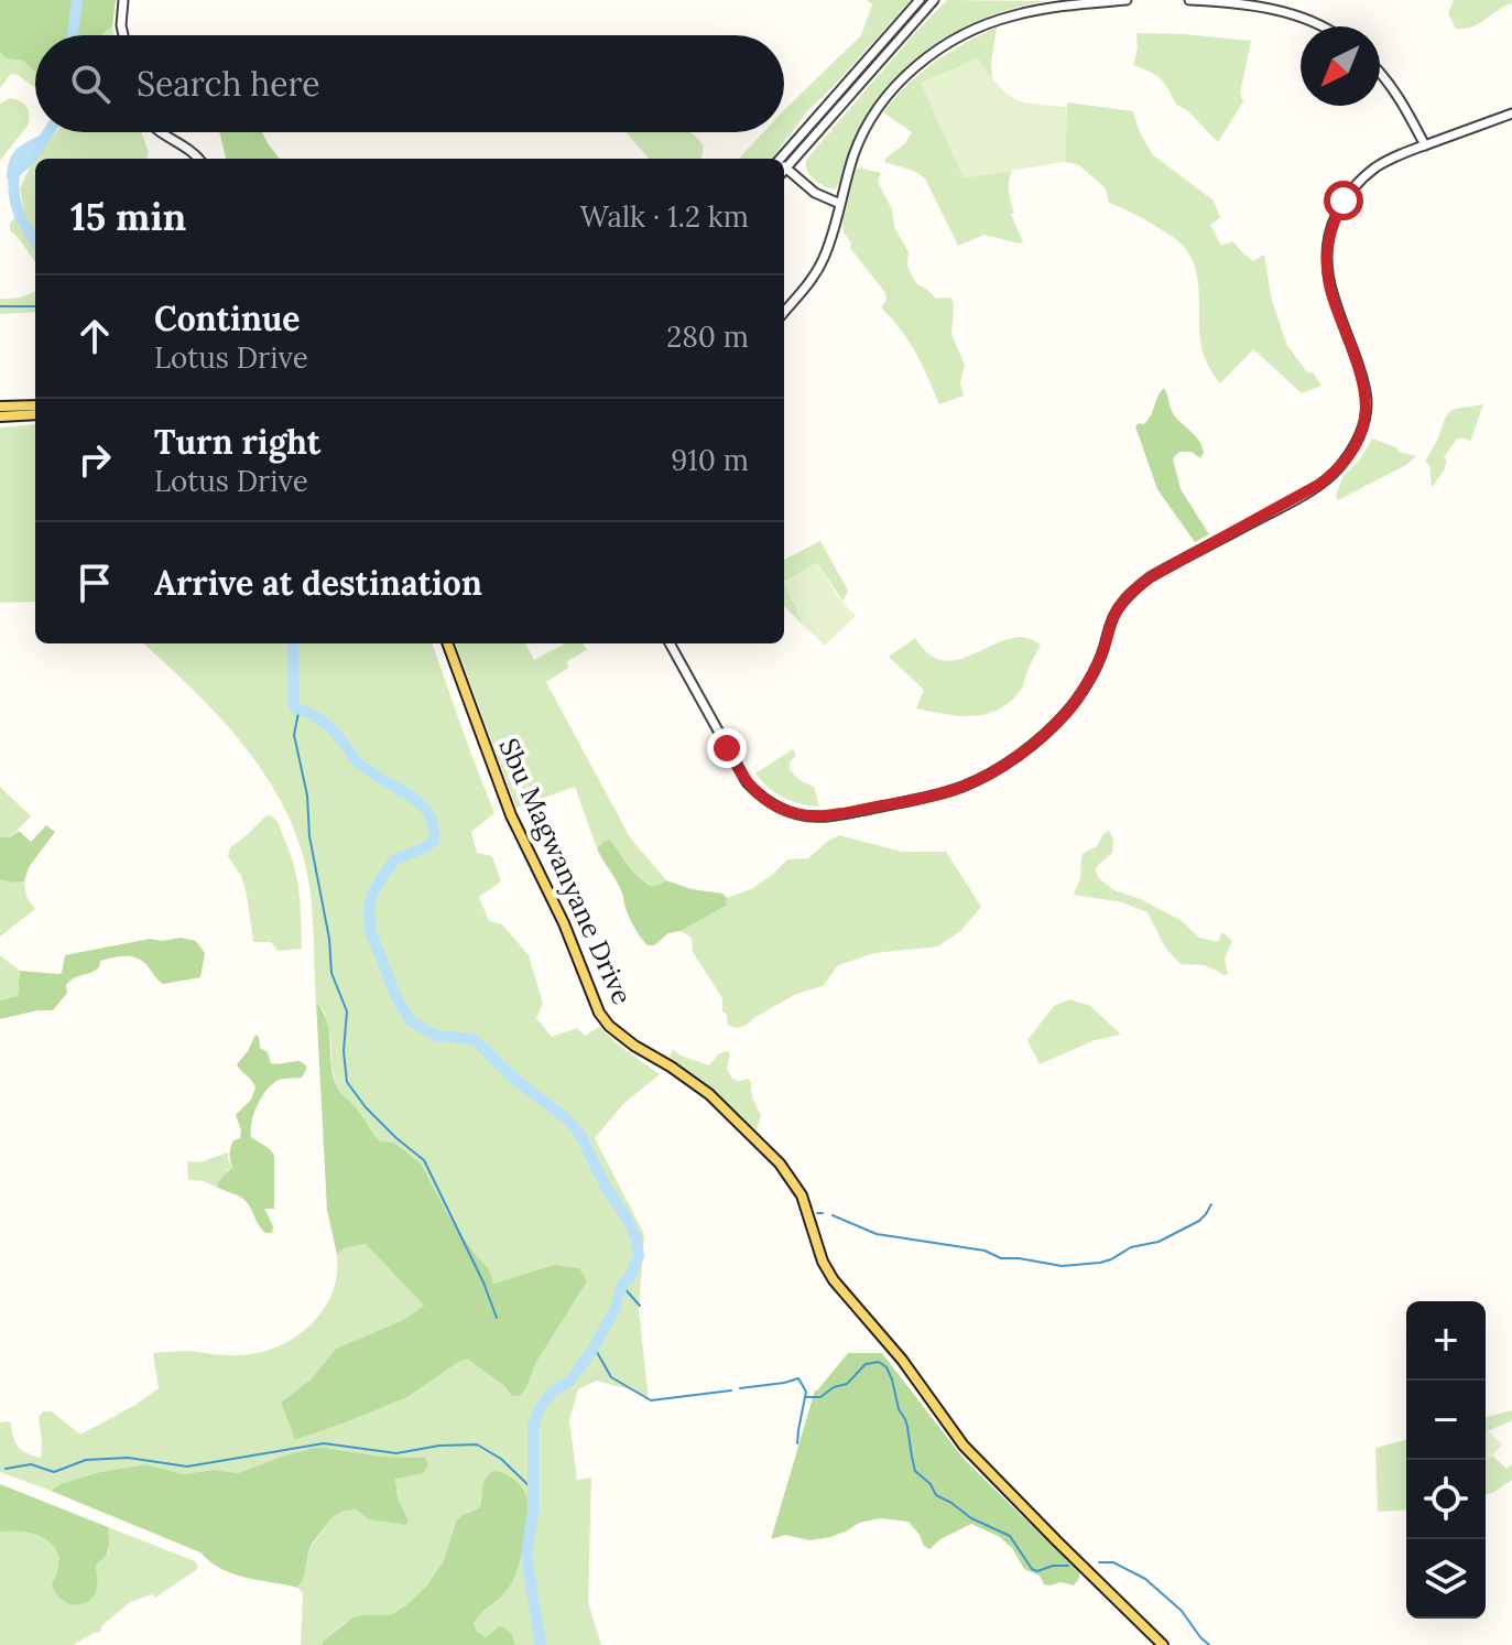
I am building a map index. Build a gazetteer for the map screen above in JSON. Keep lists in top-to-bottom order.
{
  "streets": {
    "main road": ["Sbu Magwanyane Drive"]
  },
  "north": "bottom left",
  "page": {
    "search": "Search here",
    "heading": ["15 min", "Walk · 1.2 km"],
    "list": [
      ["Continue", "Lotus Drive", "280 m"],
      ["Turn right", "Lotus Drive", "910 m"],
      "Arrive at destination"
    ],
    "map_buttons": ["+", "−"]
  }
}
